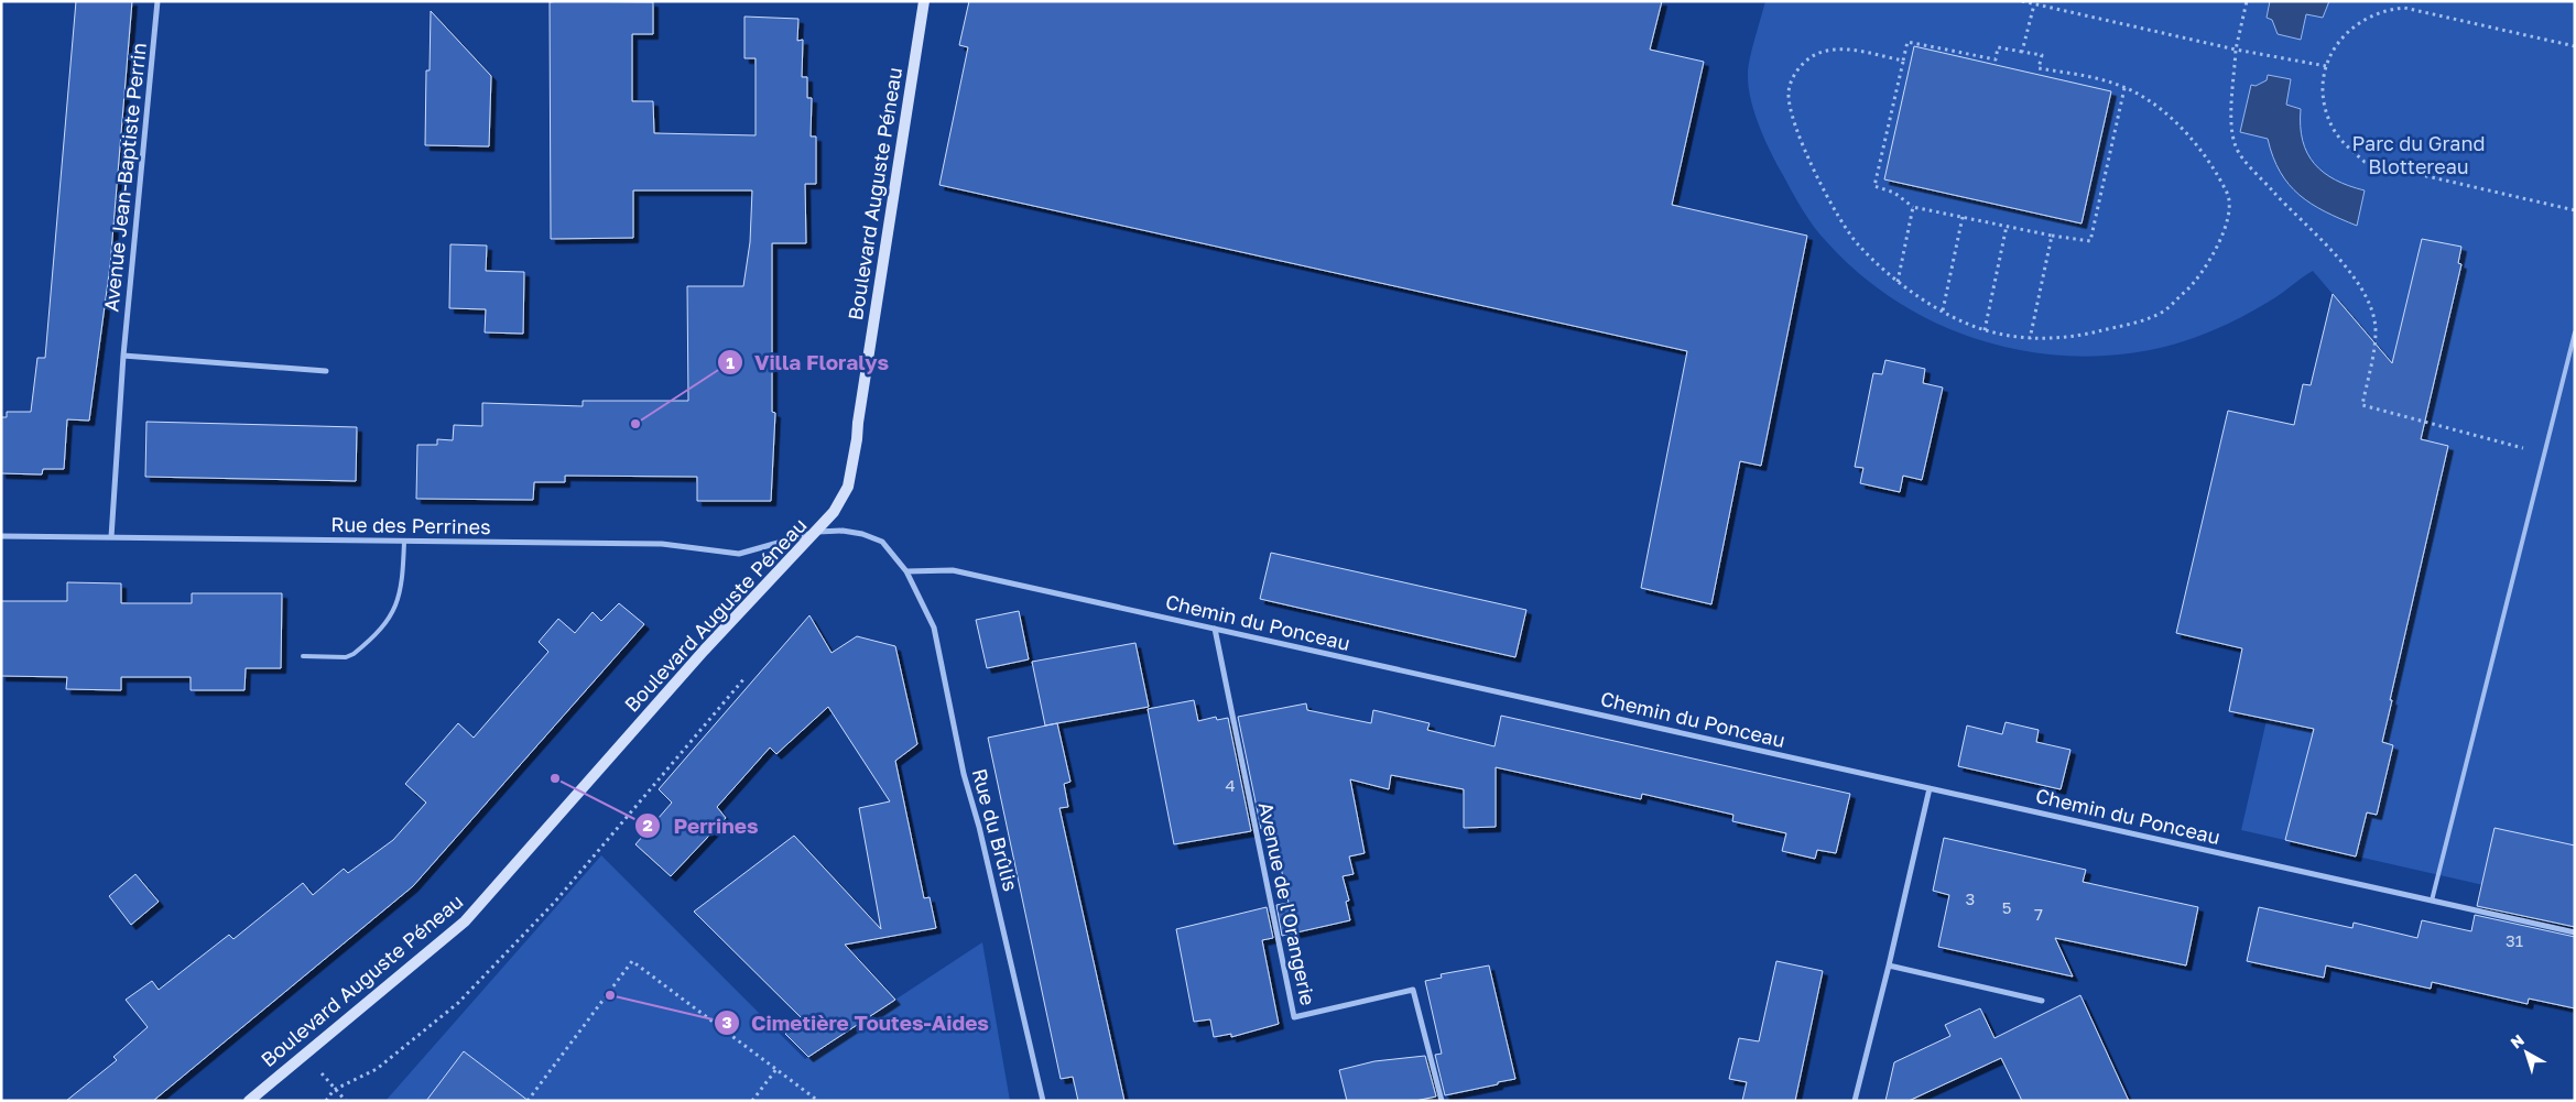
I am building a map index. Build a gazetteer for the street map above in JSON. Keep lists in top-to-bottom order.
{
  "streets": {
    "street": [
      "Avenue Jean-Baptiste Perrin",
      "Boulevard Auguste Péneau",
      "Rue des Perrines",
      "Chemin du Ponceau",
      "Rue du Brûlis",
      "Avenue de l'Orangerie"
    ]
  },
  "crossings": [
    ["Avenue Jean-Baptiste Perrin", "Rue des Perrines"],
    ["Boulevard Auguste Péneau", "Rue des Perrines"],
    ["Chemin du Ponceau", "Rue du Brûlis"],
    ["Chemin du Ponceau", "Avenue de l'Orangerie"]
  ],
  "parks": ["Parc du Grand Blottereau"],
  "places": ["Villa Floralys", "Perrines", "Cimetière Toutes-Aides"],
  "house_numbers": [
    "4",
    "3",
    "5",
    "7",
    "31"
  ],
  "north": "top left"
}
